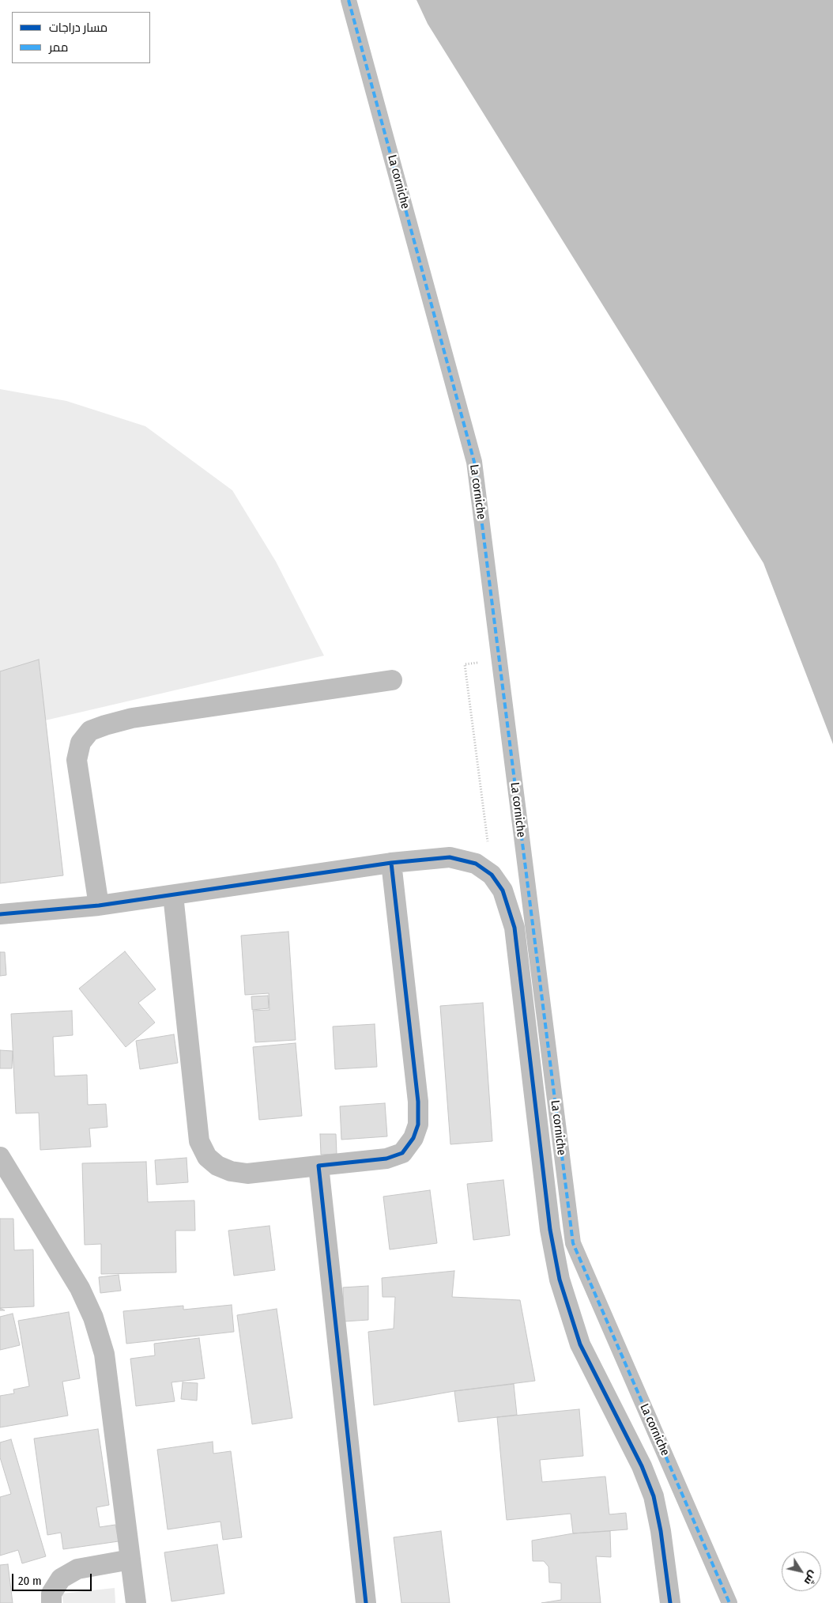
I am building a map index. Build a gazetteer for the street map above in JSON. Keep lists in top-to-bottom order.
{
  "streets": {
    "street": ["La corniche"]
  },
  "legend": ["مسار دراجات", "ممر"],
  "scale_bar": "20 m",
  "north": "bottom right"
}
